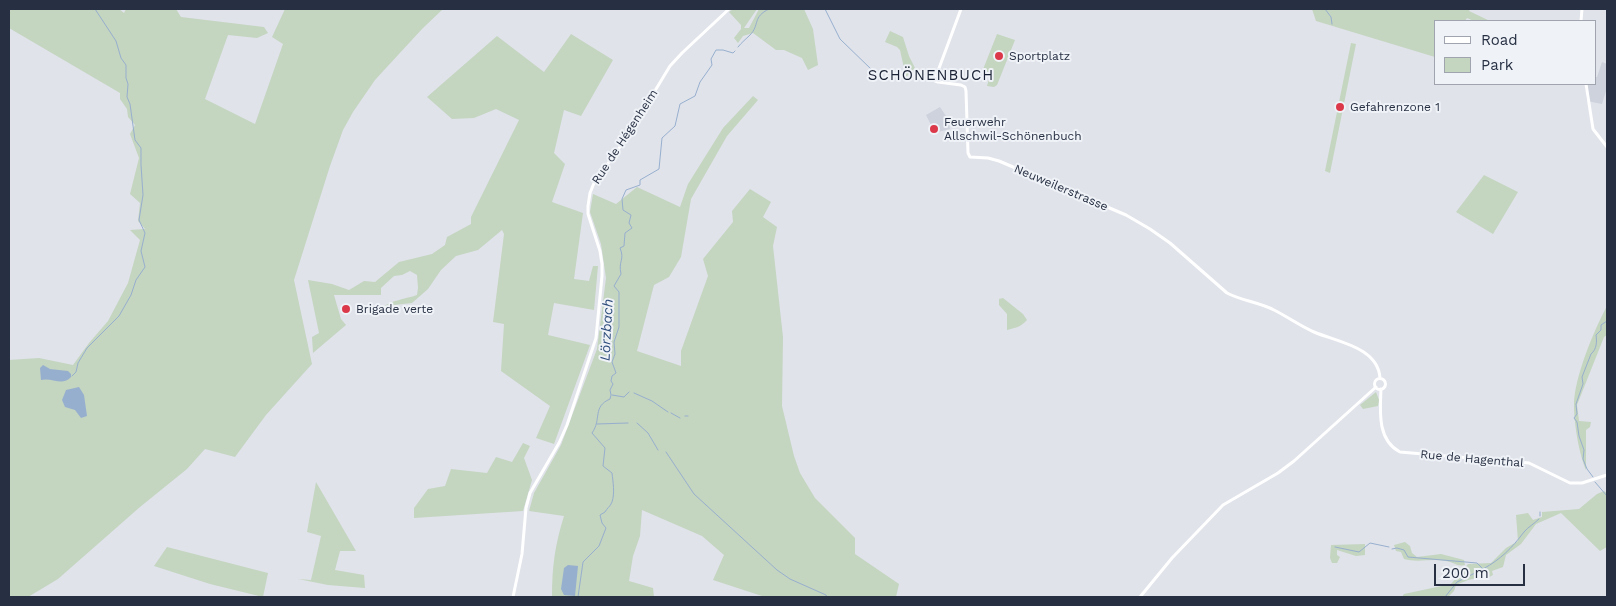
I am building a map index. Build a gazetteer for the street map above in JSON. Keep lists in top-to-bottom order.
{
  "streets": {
    "street": ["Rue de Hégenheim", "Neuweilerstrasse", "Rue de Hagenthal"]
  },
  "crossings": [
    ["Neuweilerstrasse", "Rue de Hagenthal"]
  ],
  "districts": ["SCHÖNENBUCH"],
  "water": ["Lörzbach"],
  "places": [
    "Sportplatz",
    "Gefahrenzone 1",
    "Feuerwehr Allschwil-Schönenbuch",
    "Brigade verte"
  ],
  "legend": ["Road", "Park"],
  "scale_bar": "200 m"
}
